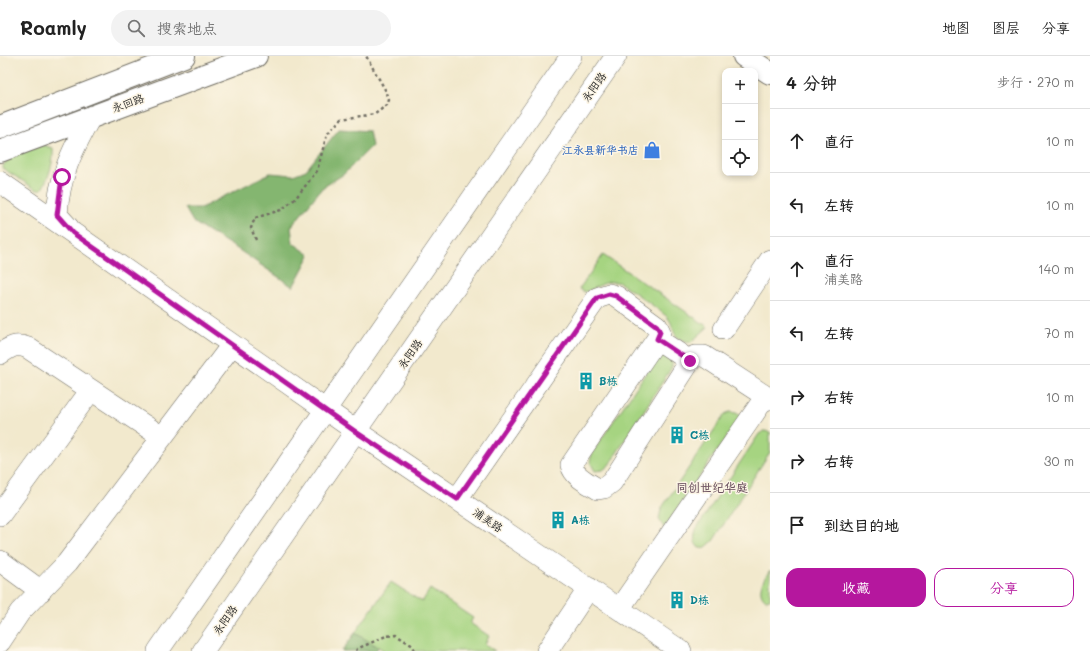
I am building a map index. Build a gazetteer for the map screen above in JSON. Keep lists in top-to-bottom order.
{
  "streets": {
    "main road": ["永回路"],
    "street": ["永阳路", "浦美路"]
  },
  "crossings": [
    ["永阳路", "浦美路"]
  ],
  "districts": ["同创世纪华庭"],
  "places": {
    "shop": ["江永县新华书店"],
    "building": [
      "B栋",
      "C栋",
      "A栋",
      "D栋"
    ]
  },
  "page": {
    "header": "Roamly",
    "search": "搜索地点",
    "nav": ["地图", "图层", "分享"],
    "heading": ["4 分钟", "步行 · 270 m"],
    "map_buttons": ["+", "−"],
    "list": [
      ["直行", "10 m"],
      ["左转", "10 m"],
      ["直行", "浦美路", "140 m"],
      ["左转", "70 m"],
      ["右转", "10 m"],
      ["右转", "30 m"],
      "到达目的地"
    ],
    "buttons": ["收藏", "分享"]
  }
}
